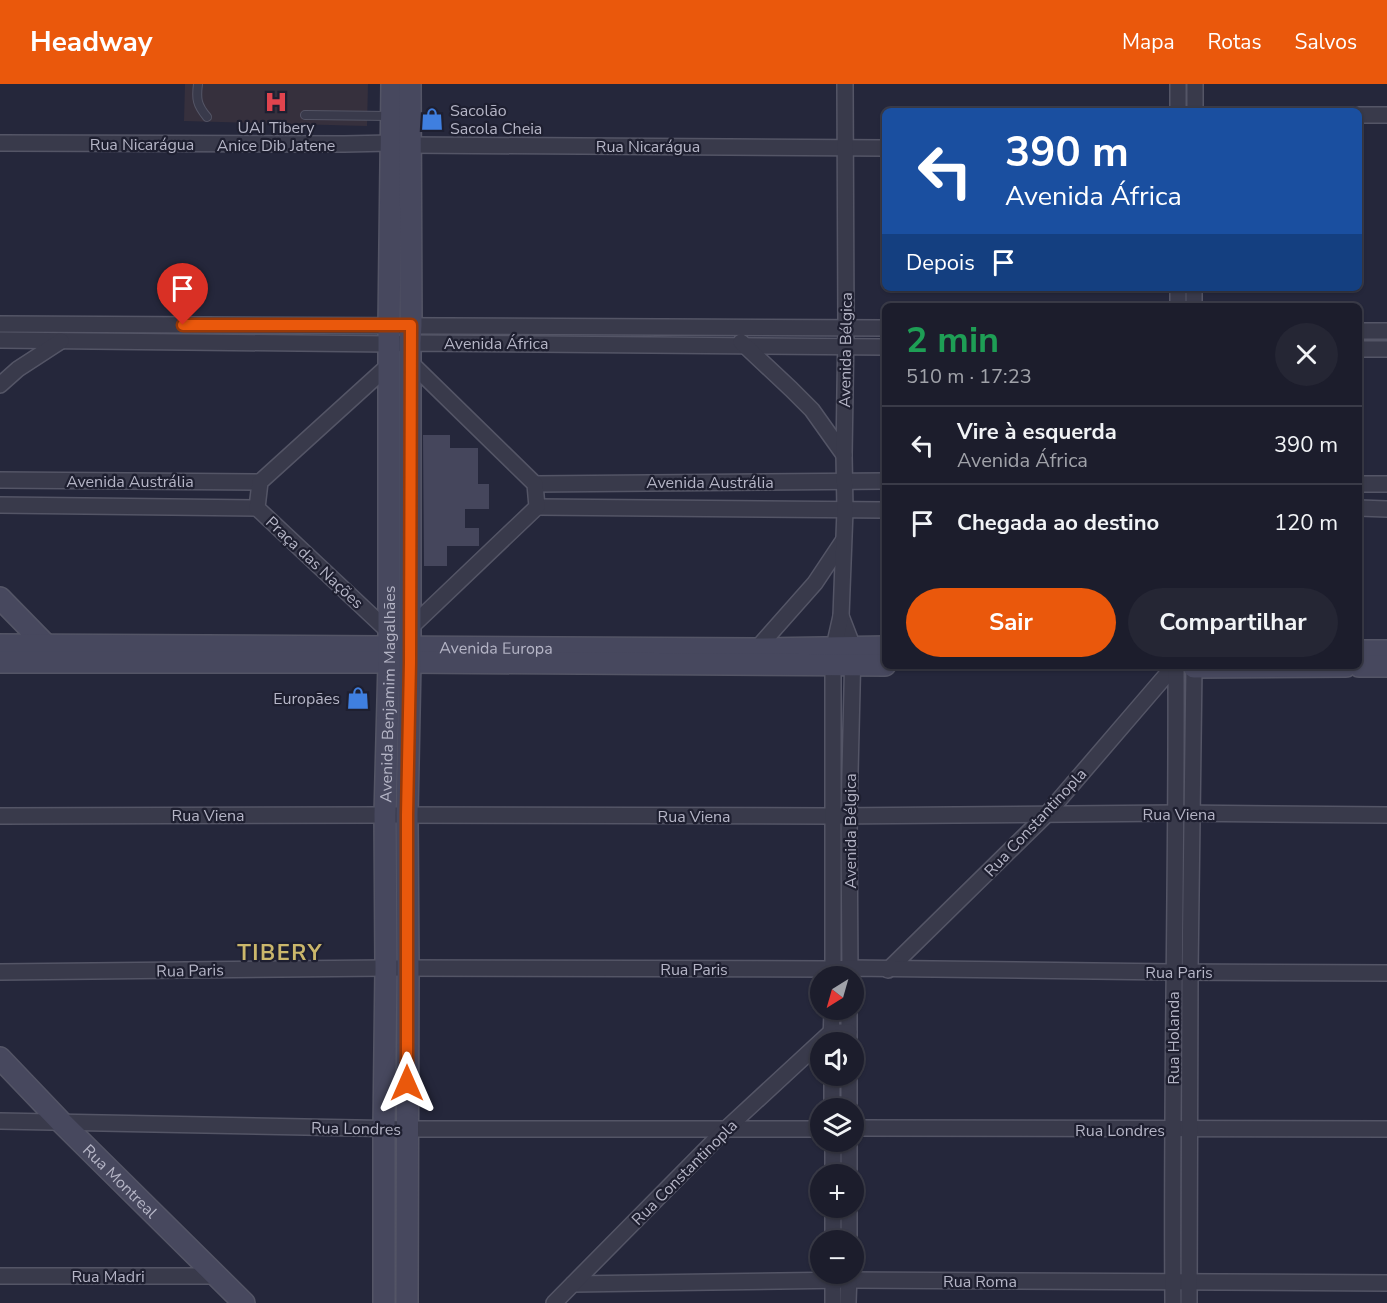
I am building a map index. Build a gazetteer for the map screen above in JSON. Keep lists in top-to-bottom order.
{
  "streets": {
    "main road": ["Avenida Europa", "Avenida Benjamim Magalhães", "Rua Montreal"],
    "street": [
      "Rua Nicarágua",
      "Avenida África",
      "Avenida Bélgica",
      "Avenida Austrália",
      "Praça das Nações",
      "Rua Viena",
      "Rua Constantinopla",
      "Rua Paris",
      "Rua Holanda",
      "Rua Londres",
      "Rua Madri",
      "Rua Roma"
    ]
  },
  "crossings": [
    ["Rua Nicarágua", "Avenida Bélgica"],
    ["Rua Nicarágua", "Avenida Benjamim Magalhães"],
    ["Avenida África", "Avenida Bélgica"],
    ["Avenida África", "Avenida Benjamim Magalhães"],
    ["Avenida Bélgica", "Avenida Austrália"],
    ["Avenida Bélgica", "Avenida Europa"],
    ["Avenida Bélgica", "Rua Viena"],
    ["Avenida Austrália", "Praça das Nações"],
    ["Praça das Nações", "Avenida Europa"],
    ["Praça das Nações", "Avenida Benjamim Magalhães"],
    ["Avenida Europa", "Avenida Benjamim Magalhães"],
    ["Avenida Benjamim Magalhães", "Rua Viena"],
    ["Avenida Benjamim Magalhães", "Rua Paris"],
    ["Avenida Benjamim Magalhães", "Rua Londres"],
    ["Rua Viena", "Rua Constantinopla"],
    ["Rua Viena", "Rua Holanda"],
    ["Rua Constantinopla", "Rua Paris"],
    ["Rua Constantinopla", "Rua Londres"],
    ["Rua Constantinopla", "Rua Roma"],
    ["Rua Paris", "Rua Holanda"],
    ["Rua Holanda", "Rua Londres"],
    ["Rua Holanda", "Rua Roma"],
    ["Rua Londres", "Rua Montreal"],
    ["Rua Montreal", "Rua Madri"]
  ],
  "districts": ["TIBERY"],
  "places": {
    "hospital": ["UAI Tibery Anice Dib Jatene"],
    "shop": ["Sacolão Sacola Cheia", "Europães"]
  },
  "north": "bottom left",
  "page": {
    "header": "Headway",
    "nav": ["Mapa", "Rotas", "Salvos"],
    "turn": ["390 m", "Avenida África"],
    "then": "Depois",
    "heading": ["2 min", "510 m · 17:23"],
    "list": [
      {
        "name": "Vire à esquerda",
        "note": "Avenida África",
        "value": "390 m"
      },
      {
        "name": "Chegada ao destino",
        "value": "120 m"
      }
    ],
    "buttons": ["Sair", "Compartilhar"],
    "map_buttons": ["+", "−"]
  }
}
